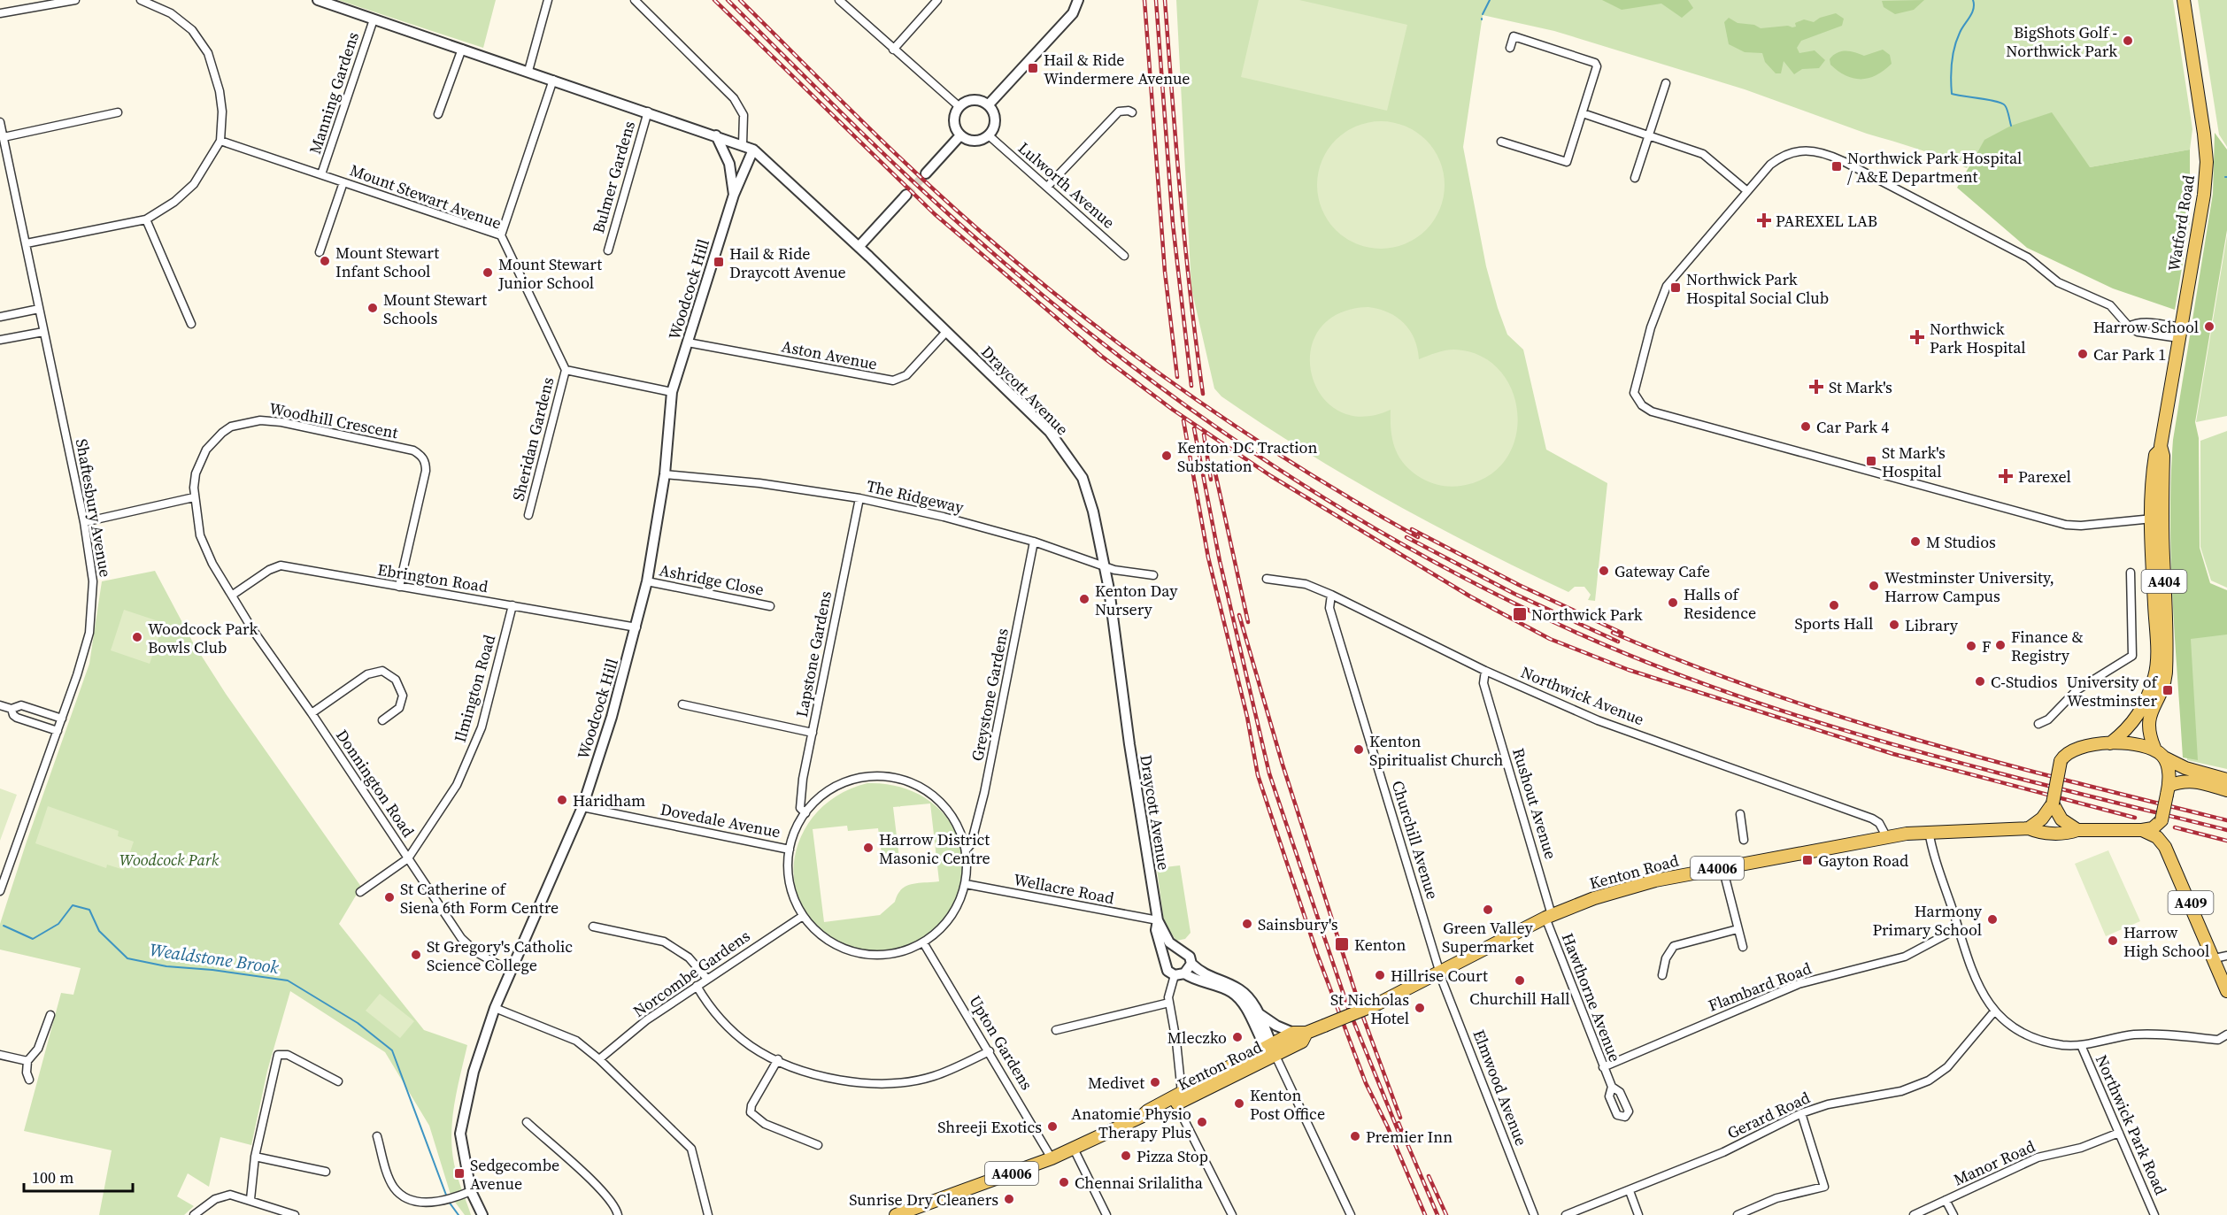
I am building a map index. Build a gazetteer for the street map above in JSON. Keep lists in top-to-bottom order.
{
  "streets": {
    "main road": [
      "Watford Road",
      "A404",
      "A4006",
      "Kenton Road",
      "A409"
    ],
    "street": [
      "Manning Gardens",
      "Bulmer Gardens",
      "Lulworth Avenue",
      "Mount Stewart Avenue",
      "Woodcock Hill",
      "Aston Avenue",
      "Draycott Avenue",
      "Woodhill Crescent",
      "Sheridan Gardens",
      "The Ridgeway",
      "Shaftesbury Avenue",
      "Ebrington Road",
      "Ashridge Close",
      "Lapstone Gardens",
      "Ilmington Road",
      "Greystone Gardens",
      "Northwick Avenue",
      "Donnington Road",
      "Rushout Avenue",
      "Dovedale Avenue",
      "Churchill Avenue",
      "Wellacre Road",
      "Norcombe Gardens",
      "Flambard Road",
      "Hawthorne Avenue",
      "Upton Gardens",
      "Elmwood Avenue",
      "Gerard Road",
      "Northwick Park Road",
      "Manor Road"
    ]
  },
  "crossings": [
    ["Manning Gardens", "Mount Stewart Avenue"],
    ["Mount Stewart Avenue", "Sheridan Gardens"],
    ["Watford Road", "Kenton Road"],
    ["Watford Road", "A409"],
    ["Woodcock Hill", "Aston Avenue"],
    ["Woodcock Hill", "Draycott Avenue"],
    ["Woodcock Hill", "The Ridgeway"],
    ["Woodcock Hill", "Ebrington Road"],
    ["Woodcock Hill", "Ashridge Close"],
    ["Woodcock Hill", "Donnington Road"],
    ["Woodcock Hill", "Dovedale Avenue"],
    ["Aston Avenue", "Draycott Avenue"],
    ["Draycott Avenue", "The Ridgeway"],
    ["Draycott Avenue", "Wellacre Road"],
    ["Woodhill Crescent", "Ebrington Road"],
    ["Woodhill Crescent", "Donnington Road"],
    ["The Ridgeway", "Lapstone Gardens"],
    ["The Ridgeway", "Greystone Gardens"],
    ["Ebrington Road", "Ilmington Road"],
    ["Ebrington Road", "Donnington Road"],
    ["Lapstone Gardens", "Greystone Gardens"],
    ["Lapstone Gardens", "Dovedale Avenue"],
    ["Lapstone Gardens", "Wellacre Road"],
    ["Lapstone Gardens", "Norcombe Gardens"],
    ["Lapstone Gardens", "Upton Gardens"],
    ["Ilmington Road", "Donnington Road"],
    ["Greystone Gardens", "Dovedale Avenue"],
    ["Greystone Gardens", "Wellacre Road"],
    ["Greystone Gardens", "Norcombe Gardens"],
    ["Greystone Gardens", "Upton Gardens"],
    ["Northwick Avenue", "Rushout Avenue"],
    ["Northwick Avenue", "Churchill Avenue"],
    ["Northwick Avenue", "Kenton Road"],
    ["Rushout Avenue", "Kenton Road"],
    ["Rushout Avenue", "Hawthorne Avenue"],
    ["Dovedale Avenue", "Wellacre Road"],
    ["Dovedale Avenue", "Norcombe Gardens"],
    ["Dovedale Avenue", "Upton Gardens"],
    ["Churchill Avenue", "Kenton Road"],
    ["Churchill Avenue", "Elmwood Avenue"],
    ["Kenton Road", "A409"],
    ["Kenton Road", "Hawthorne Avenue"],
    ["Kenton Road", "Upton Gardens"],
    ["Kenton Road", "Elmwood Avenue"],
    ["Wellacre Road", "Norcombe Gardens"],
    ["Wellacre Road", "Upton Gardens"],
    ["Norcombe Gardens", "Upton Gardens"],
    ["Flambard Road", "Hawthorne Avenue"],
    ["Northwick Park Road", "Manor Road"]
  ],
  "water": ["Wealdstone Brook"],
  "parks": ["Woodcock Park"],
  "places": {
    "other": [
      "BigShots Golf - Northwick Park",
      "Mount Stewart Infant School",
      "Mount Stewart Junior School",
      "Mount Stewart Schools",
      "Harrow School",
      "Car Park 1",
      "Car Park 4",
      "Kenton DC Traction Substation",
      "M Studios",
      "Gateway Cafe",
      "Westminster University, Harrow Campus",
      "Kenton Day Nursery",
      "Halls of Residence",
      "Sports Hall",
      "Library",
      "Woodcock Park Bowls Club",
      "Finance & Registry",
      "F",
      "C-Studios",
      "Kenton Spiritualist Church",
      "Haridham",
      "Harrow District Masonic Centre",
      "St Catherine of Siena 6th Form Centre",
      "Green Valley Supermarket",
      "Harmony Primary School",
      "Sainsbury's",
      "Harrow High School",
      "St Gregory's Catholic Science College",
      "Hillrise Court",
      "Churchill Hall",
      "St Nicholas Hotel",
      "Mleczko",
      "Medivet",
      "Kenton Post Office",
      "Anatomie Physio Therapy Plus",
      "Shreeji Exotics",
      "Premier Inn",
      "Pizza Stop",
      "Chennai Srilalitha",
      "Sunrise Dry Cleaners"
    ],
    "transit": [
      "Hail & Ride Windermere Avenue",
      "Northwick Park Hospital / A&E Department",
      "Hail & Ride Draycott Avenue",
      "Northwick Park Hospital Social Club",
      "St Mark's Hospital",
      "Northwick Park",
      "University of Westminster",
      "Gayton Road",
      "Kenton",
      "Sedgecombe Avenue"
    ],
    "health": [
      "PAREXEL LAB",
      "Northwick Park Hospital",
      "St Mark's",
      "Parexel"
    ]
  },
  "scale_bar": "100 m"
}
